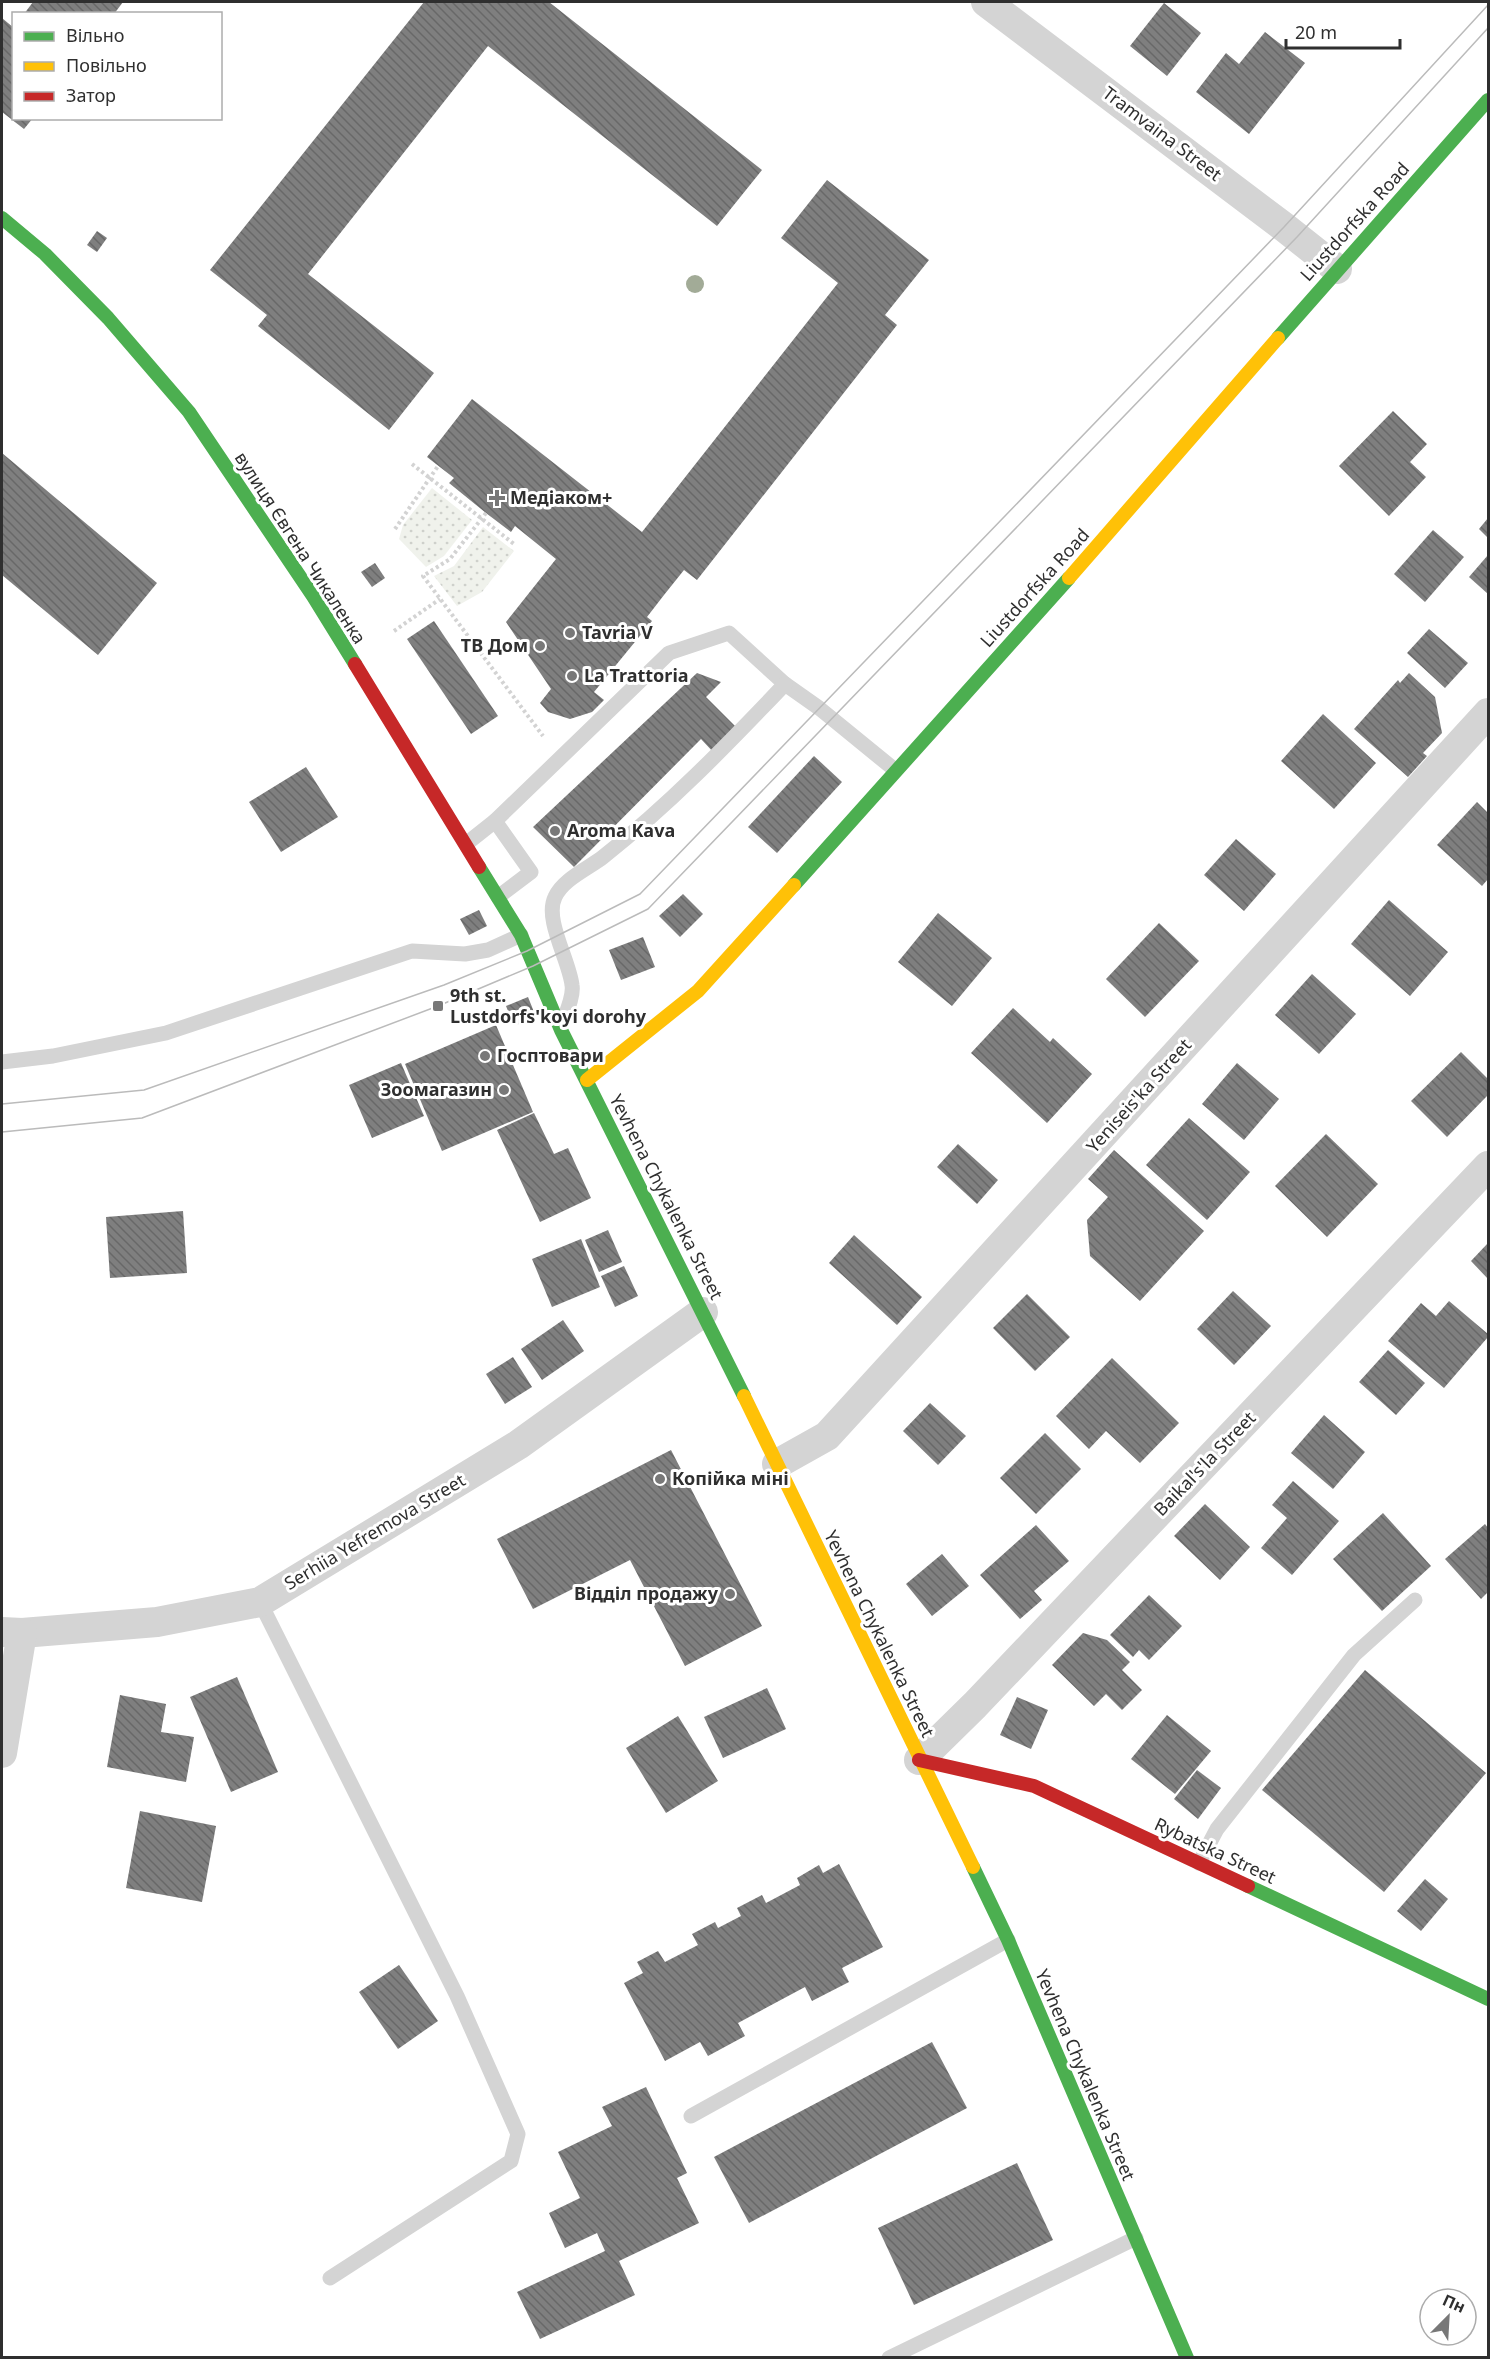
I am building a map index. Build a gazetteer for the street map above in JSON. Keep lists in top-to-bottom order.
{
  "streets": {
    "street": [
      "Tramvaina Street",
      "Liustdorfska Road",
      "вулиця Євгена Чикаленка",
      "Yeniseis'ka Street",
      "Yevhena Chykalenka Street",
      "Baikal's'la Street",
      "Serhiia Yefremova Street",
      "Rybatska Street"
    ]
  },
  "crossings": [
    ["Tramvaina Street", "Liustdorfska Road"],
    ["Liustdorfska Road", "Yevhena Chykalenka Street"],
    ["вулиця Євгена Чикаленка", "Yevhena Chykalenka Street"],
    ["Yeniseis'ka Street", "Yevhena Chykalenka Street"],
    ["Yevhena Chykalenka Street", "Baikal's'la Street"],
    ["Yevhena Chykalenka Street", "Serhiia Yefremova Street"],
    ["Yevhena Chykalenka Street", "Rybatska Street"],
    ["Baikal's'la Street", "Rybatska Street"]
  ],
  "places": {
    "health": ["Медіаком+"],
    "other": [
      "Tavria V",
      "ТВ Дом",
      "La Trattoria",
      "Aroma Kava",
      "Госптовари",
      "Зоомагазин",
      "Копійка міні",
      "Відділ продажу"
    ],
    "transit": ["9th st. Lustdorfs'koyi dorohy"]
  },
  "legend": ["Вільно", "Повільно", "Затор"],
  "scale_bar": "20 m",
  "north": "top right"
}
